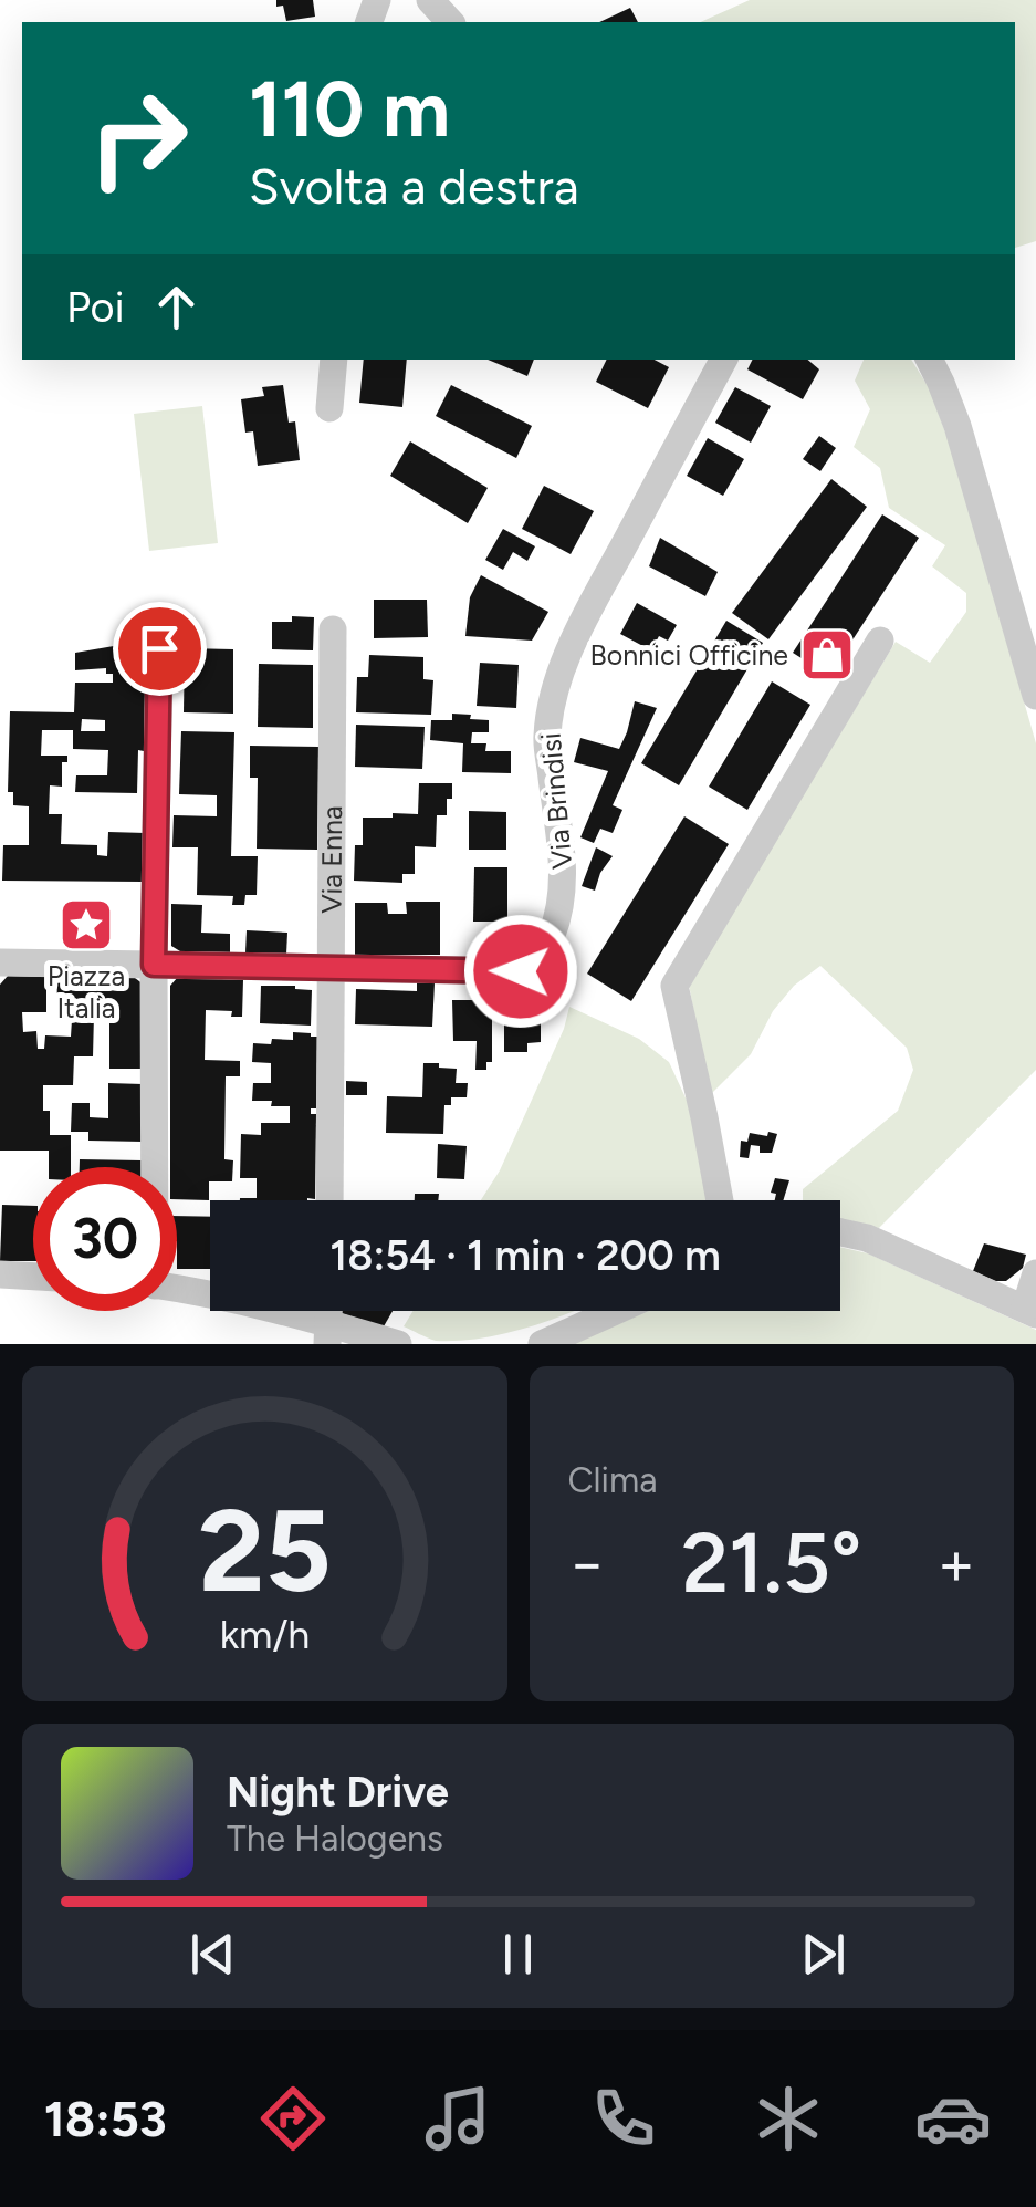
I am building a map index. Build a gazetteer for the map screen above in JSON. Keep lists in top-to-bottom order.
{
  "streets": {
    "street": ["Via Brindisi", "Via Enna"]
  },
  "crossings": [
    ["Via Brindisi", "Via Enna"]
  ],
  "places": {
    "shop": ["Bonnici Officine"],
    "place": ["Piazza Italia"]
  },
  "page": {
    "turn": ["110 m", "Svolta a destra"],
    "then": "Poi",
    "limit": "30",
    "trip": "18:54 · 1 min · 200 m",
    "tile": "Clima",
    "heat": ["−", "21.5°", "+"],
    "song": ["Night Drive", "The Halogens"],
    "tabs": "18:53",
    "gauge": ["25", "km/h"]
  }
}
